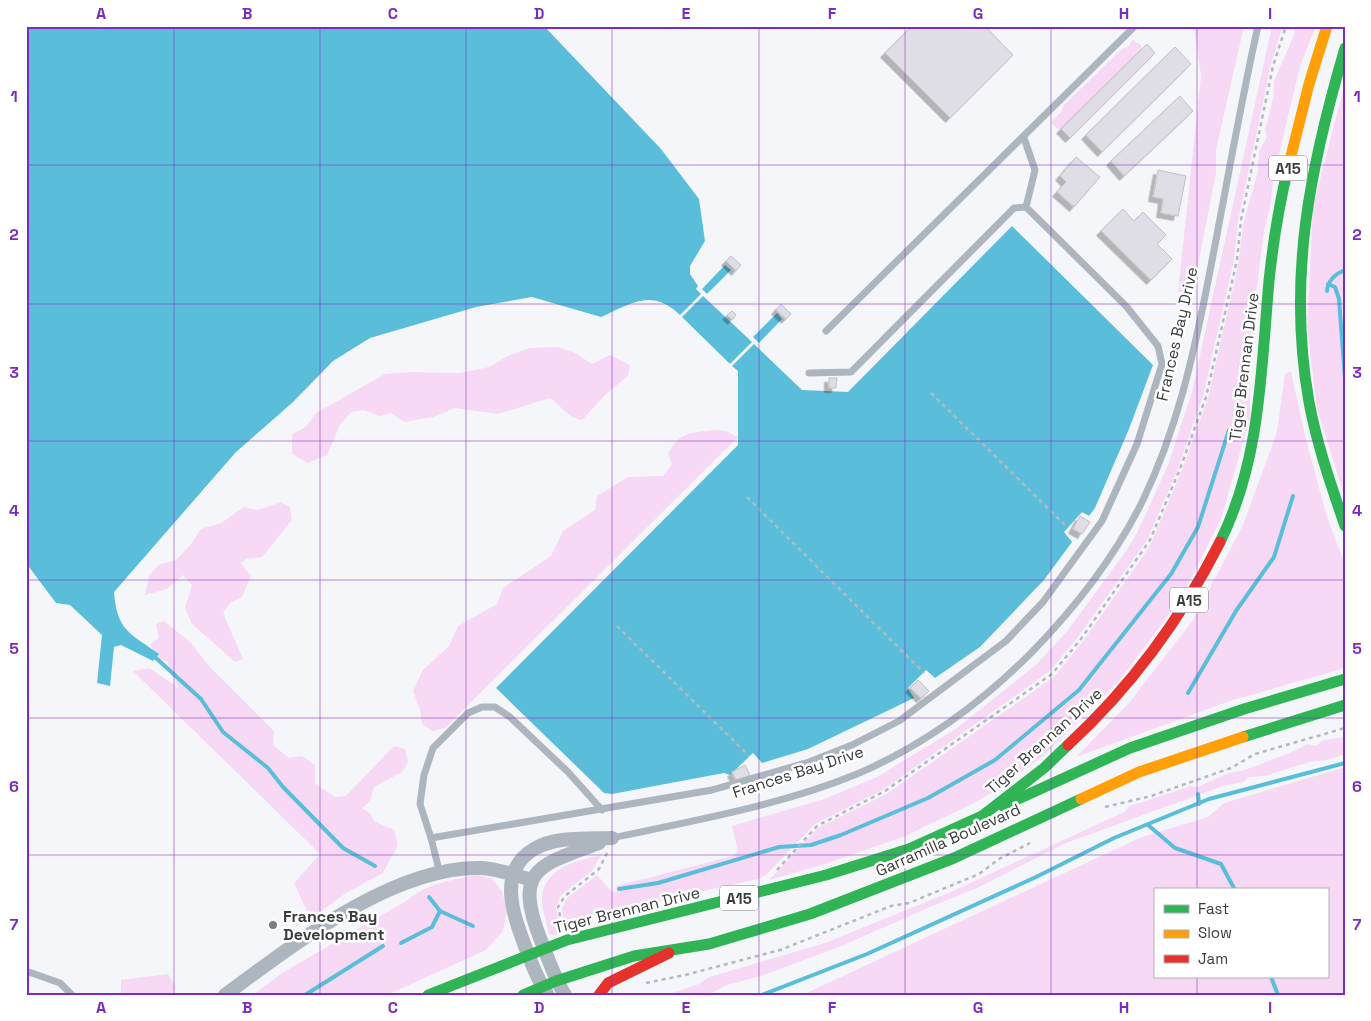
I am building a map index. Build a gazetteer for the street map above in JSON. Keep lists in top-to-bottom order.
{
  "streets": {
    "main road": ["A15", "Tiger Brennan Drive", "Garramilla Boulevard"],
    "street": ["Frances Bay Drive"]
  },
  "crossings": [
    ["Tiger Brennan Drive", "Garramilla Boulevard"]
  ],
  "places": ["Frances Bay Development"],
  "legend": ["Fast", "Slow", "Jam"],
  "grid": {
    "columns": [
      "A",
      "B",
      "C",
      "D",
      "E",
      "F",
      "G",
      "H",
      "I"
    ],
    "rows": [
      "1",
      "2",
      "3",
      "4",
      "5",
      "6",
      "7"
    ]
  }
}
